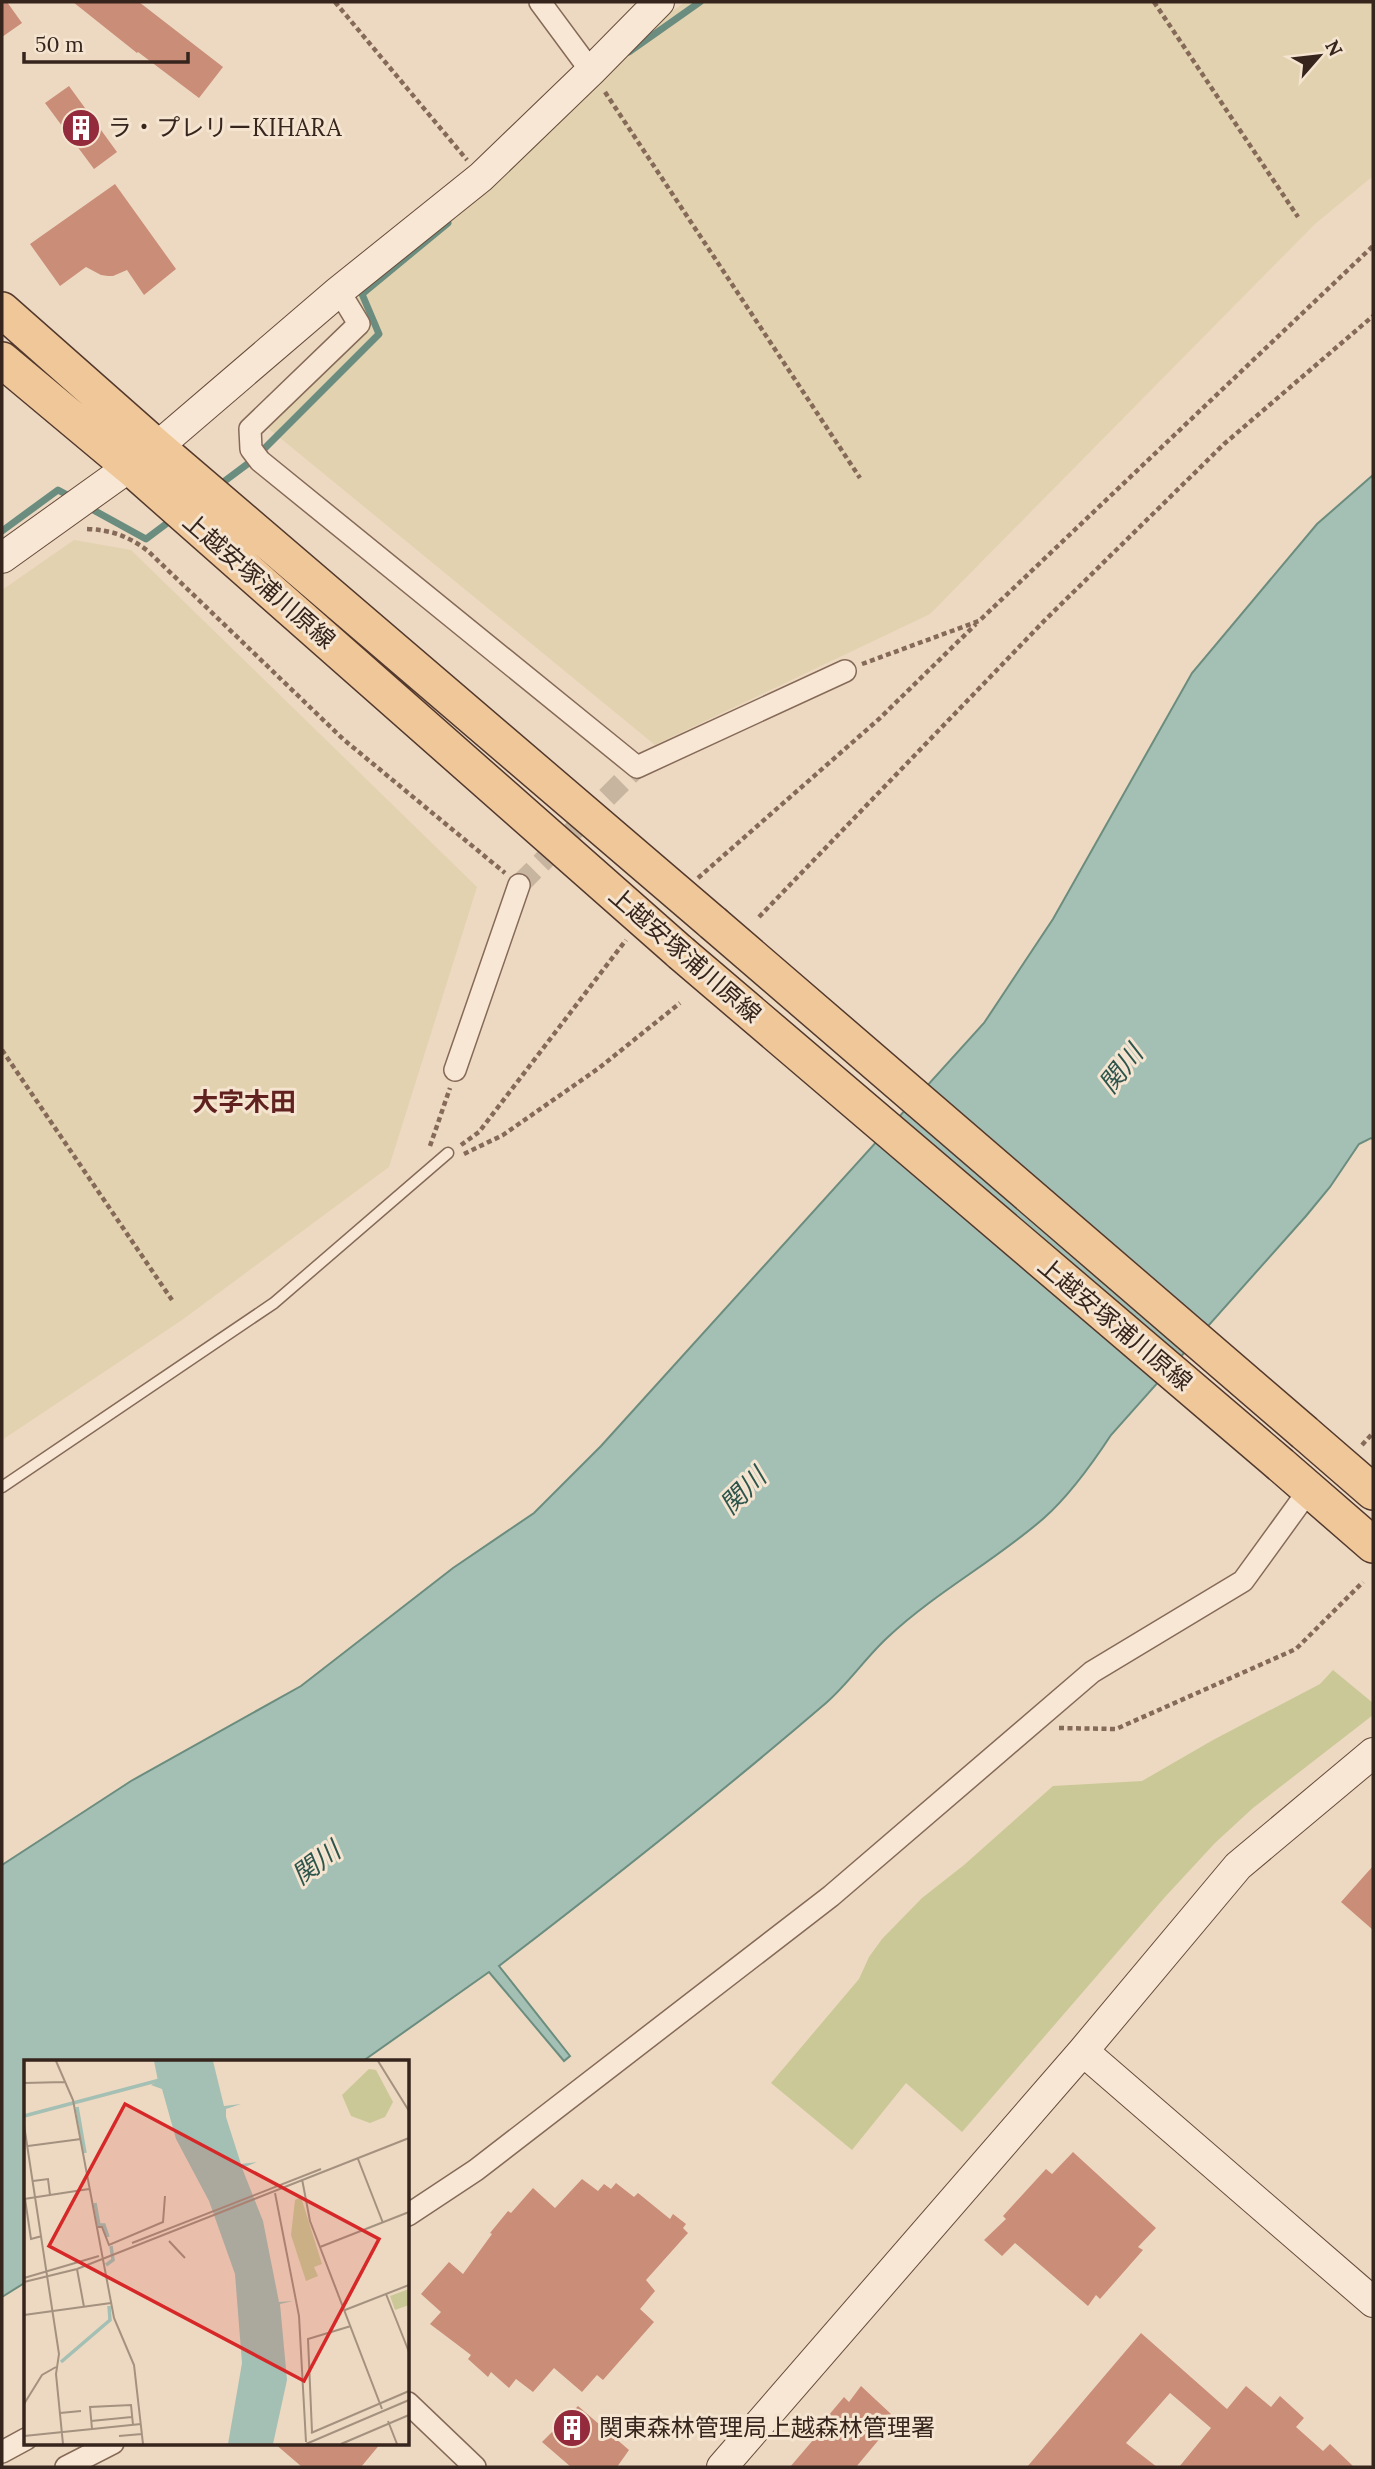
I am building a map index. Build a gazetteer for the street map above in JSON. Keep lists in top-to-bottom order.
{
  "streets": {
    "main road": ["上越安塚浦川原線"]
  },
  "districts": ["大字木田"],
  "water": ["関川"],
  "places": {
    "building": ["ラ・プレリーKIHARA", "関東森林管理局上越森林管理署"]
  },
  "scale_bar": "50 m",
  "north": "top right"
}
